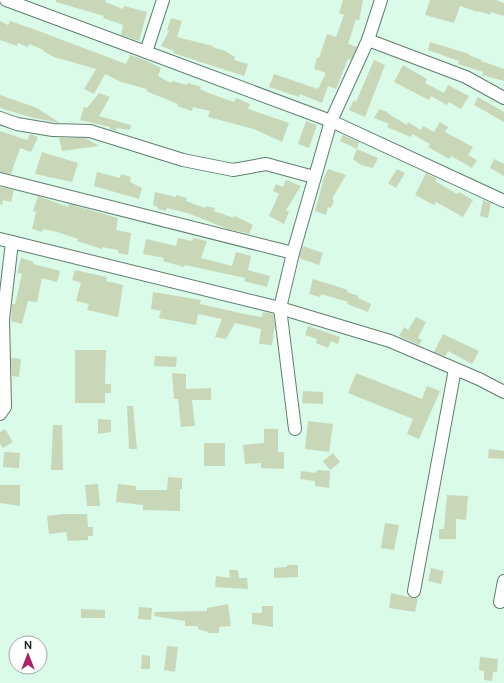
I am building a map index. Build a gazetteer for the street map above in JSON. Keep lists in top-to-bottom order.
{
  "north": "top"
}
